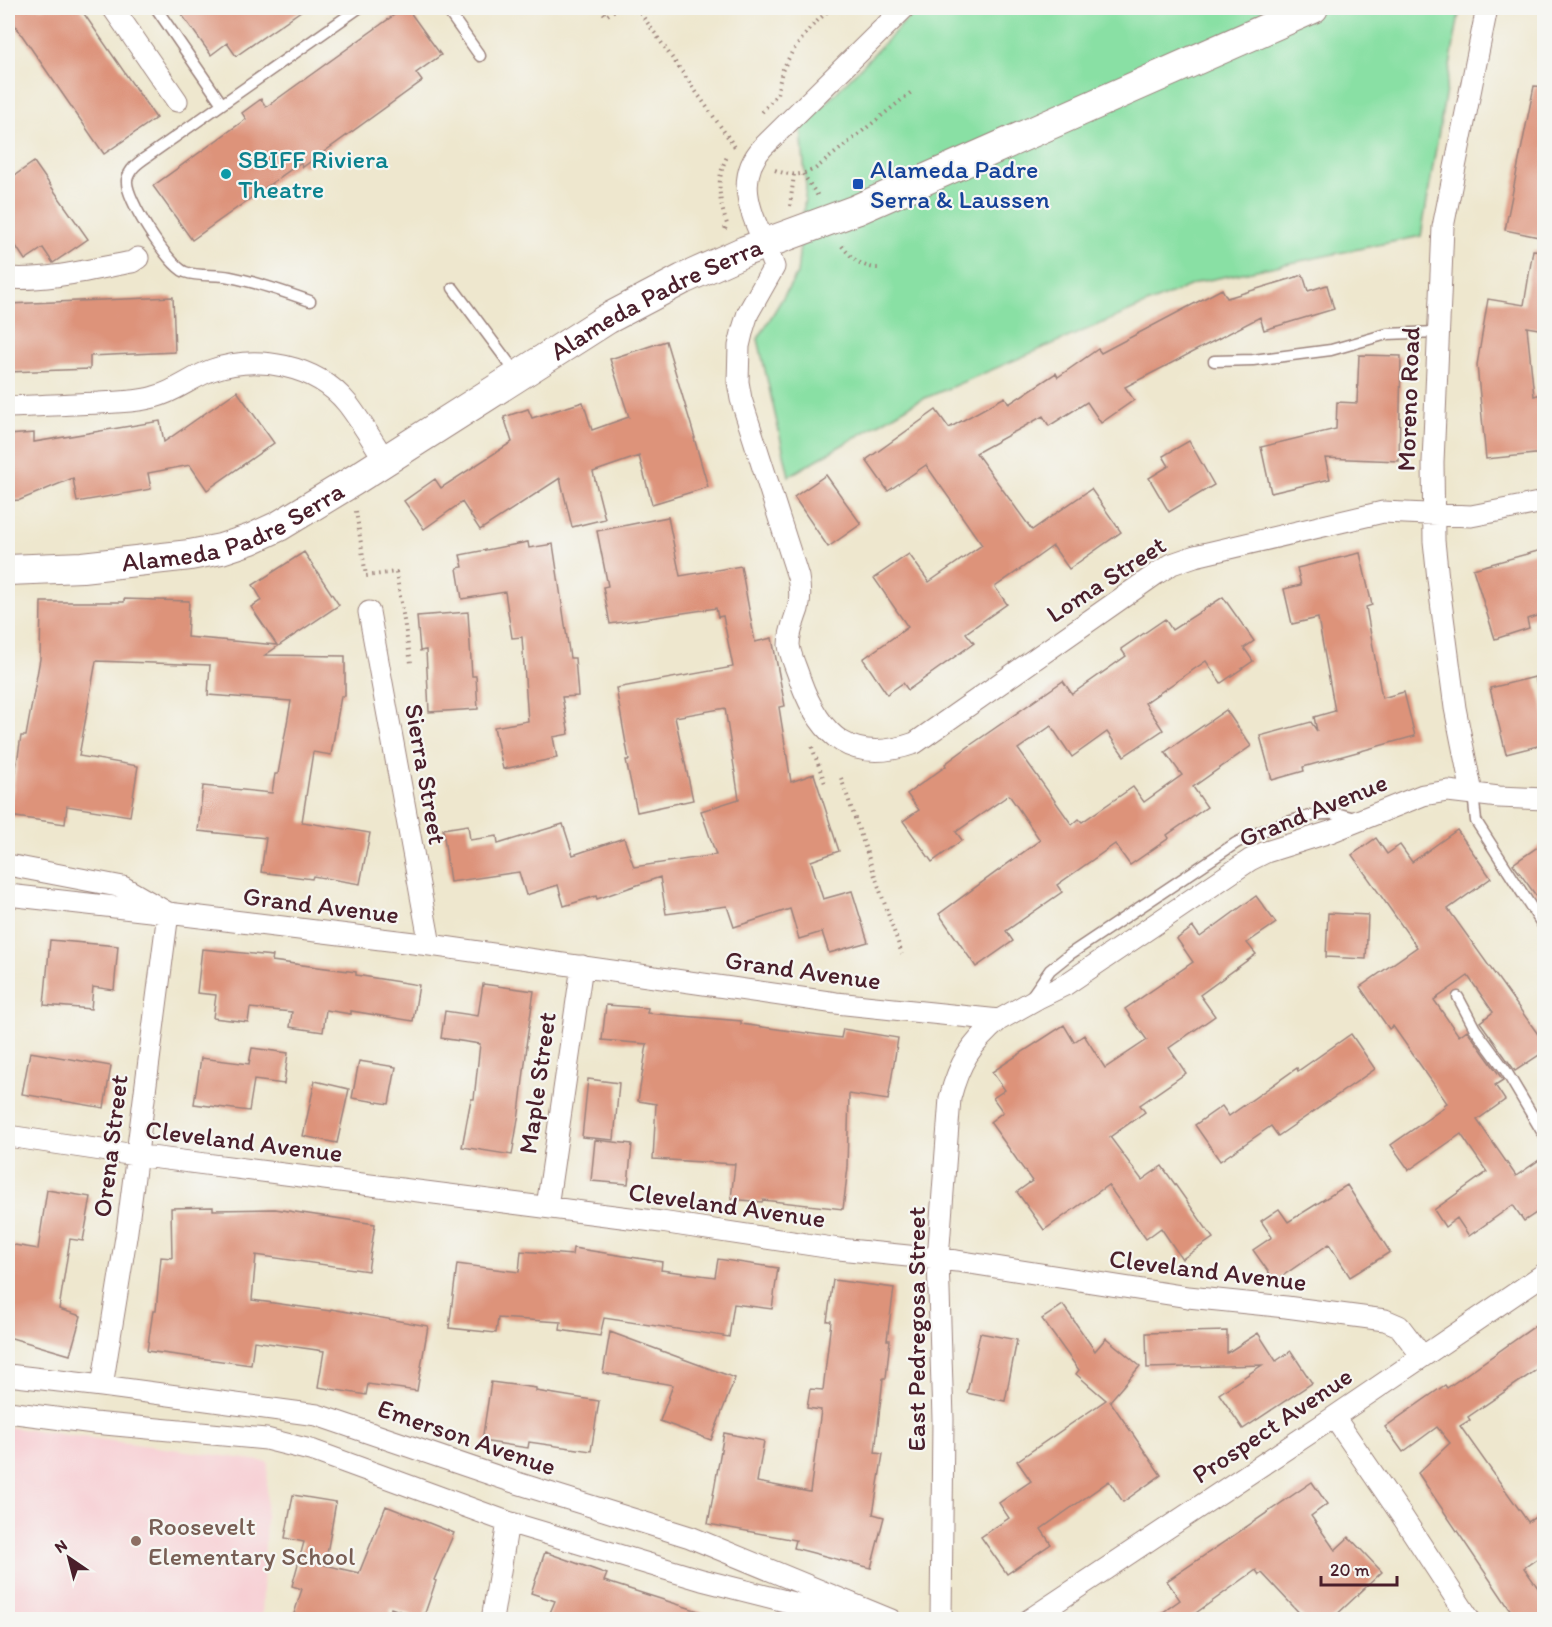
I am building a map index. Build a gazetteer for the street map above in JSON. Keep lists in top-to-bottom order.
{
  "streets": {
    "street": [
      "Alameda Padre Serra",
      "Moreno Road",
      "Loma Street",
      "Sierra Street",
      "Grand Avenue",
      "Maple Street",
      "Cleveland Avenue",
      "Orena Street",
      "East Pedregosa Street",
      "Prospect Avenue",
      "Emerson Avenue"
    ]
  },
  "crossings": [
    ["Alameda Padre Serra", "Loma Street"],
    ["Moreno Road", "Loma Street"],
    ["Moreno Road", "Grand Avenue"],
    ["Sierra Street", "Grand Avenue"],
    ["Grand Avenue", "Maple Street"],
    ["Grand Avenue", "Orena Street"],
    ["Grand Avenue", "East Pedregosa Street"],
    ["Maple Street", "Cleveland Avenue"],
    ["Cleveland Avenue", "Orena Street"],
    ["Cleveland Avenue", "East Pedregosa Street"],
    ["Cleveland Avenue", "Prospect Avenue"],
    ["Orena Street", "Emerson Avenue"]
  ],
  "places": {
    "other": ["SBIFF Riviera Theatre", "Roosevelt Elementary School"],
    "transit": ["Alameda Padre Serra & Laussen"]
  },
  "scale_bar": "20 m",
  "north": "top left"
}
